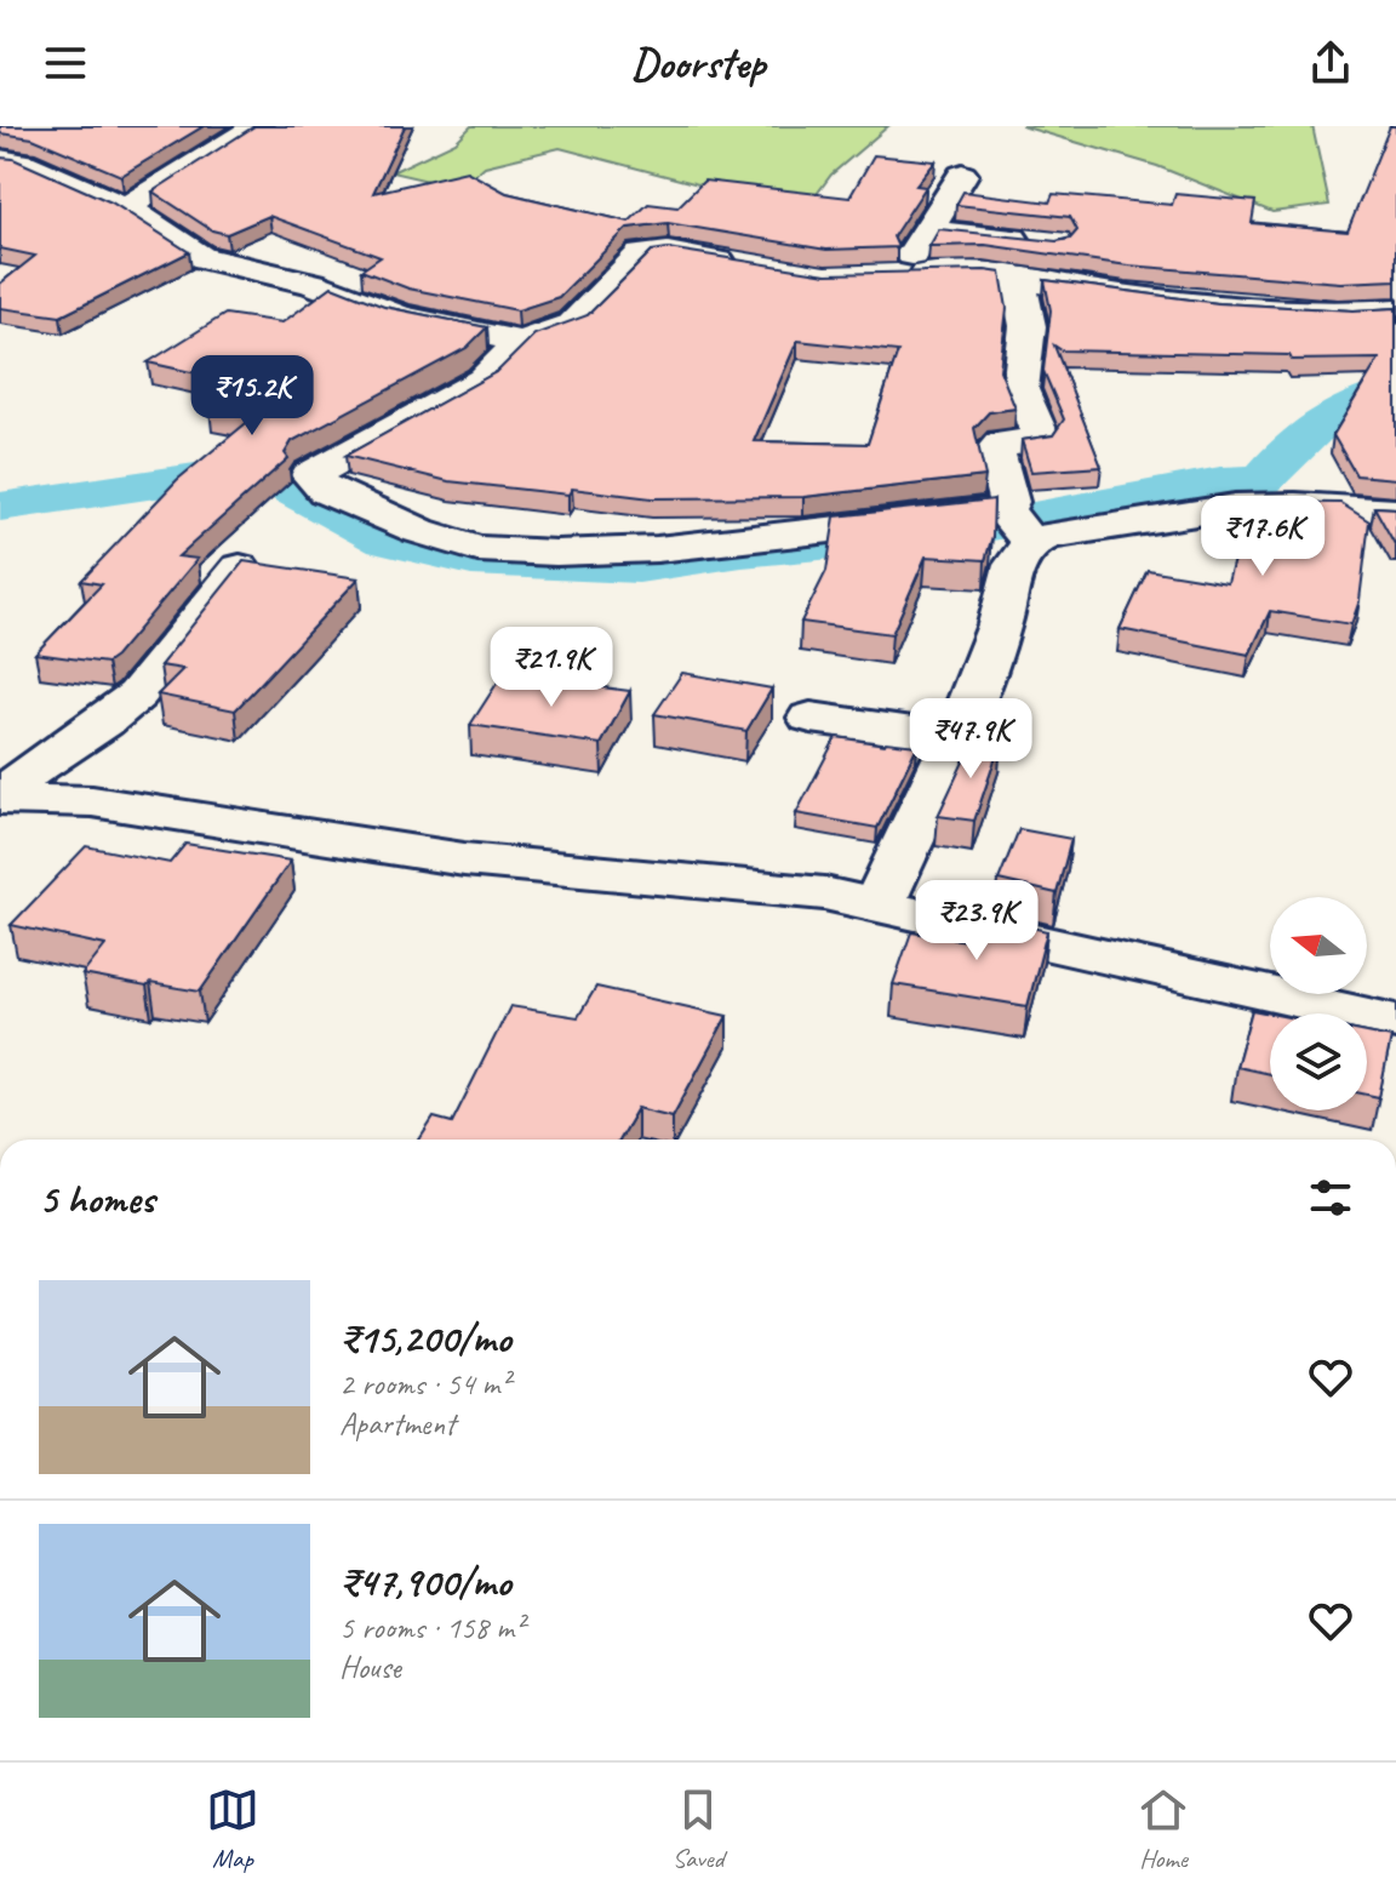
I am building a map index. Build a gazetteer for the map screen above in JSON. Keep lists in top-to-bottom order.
{
  "north": "left",
  "page": {
    "header": "Doorstep",
    "price": [
      "₹15.2K",
      "₹17.6K",
      "₹21.9K",
      "₹47.9K",
      "₹23.9K"
    ],
    "heading": "5 homes",
    "list": [
      {
        "name": "₹15,200/mo",
        "note": "2 rooms · 54 m² · Apartment"
      },
      {
        "name": "₹47,900/mo",
        "note": "5 rooms · 158 m² · House"
      }
    ],
    "tabs": ["Map", "Saved", "Home"]
  }
}
